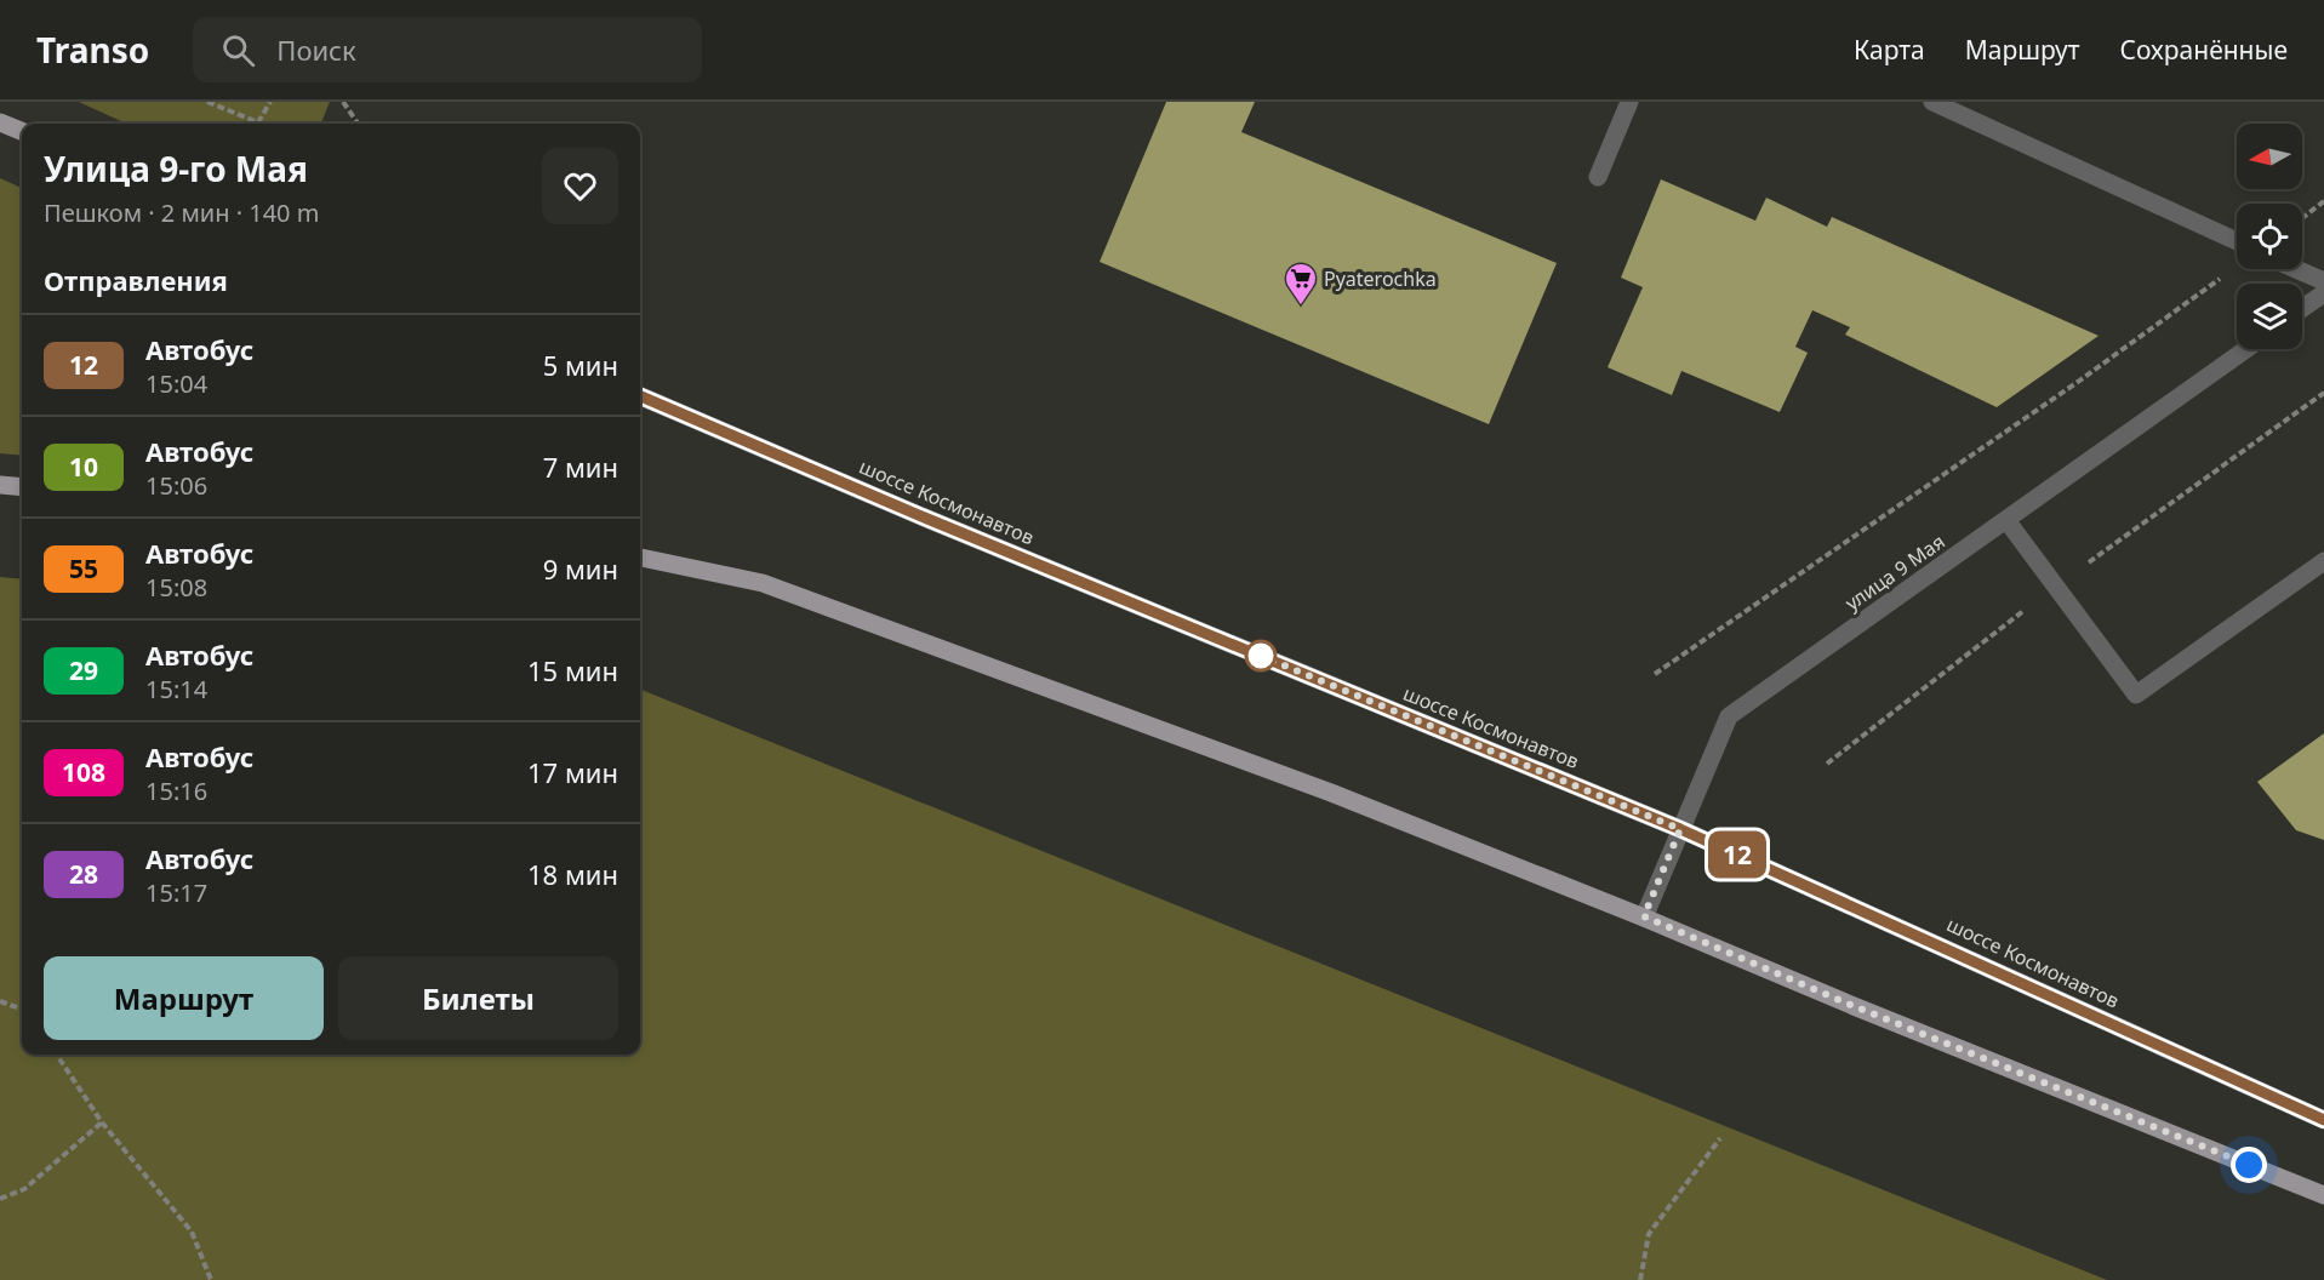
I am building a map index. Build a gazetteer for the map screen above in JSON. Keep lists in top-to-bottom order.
{
  "streets": {
    "main road": ["шоссе Космонавтов"],
    "street": ["улица 9 Мая"]
  },
  "crossings": [
    ["шоссе Космонавтов", "улица 9 Мая"]
  ],
  "places": {
    "supermarket": ["Pyaterochka"]
  },
  "lines": ["bus line 12"],
  "north": "left",
  "page": {
    "header": "Transo",
    "search": "Поиск",
    "nav": ["Карта", "Маршрут", "Сохранённые"],
    "on_map": "12",
    "heading": [
      ["Улица 9-го Мая", "Пешком · 2 мин · 140 m"],
      "Отправления"
    ],
    "list": [
      {
        "mark": "12",
        "name": "Автобус",
        "note": "15:04",
        "value": "5 мин"
      },
      {
        "mark": "10",
        "name": "Автобус",
        "note": "15:06",
        "value": "7 мин"
      },
      {
        "mark": "55",
        "name": "Автобус",
        "note": "15:08",
        "value": "9 мин"
      },
      {
        "mark": "29",
        "name": "Автобус",
        "note": "15:14",
        "value": "15 мин"
      },
      {
        "mark": "108",
        "name": "Автобус",
        "note": "15:16",
        "value": "17 мин"
      },
      {
        "mark": "28",
        "name": "Автобус",
        "note": "15:17",
        "value": "18 мин"
      }
    ],
    "buttons": ["Маршрут", "Билеты"]
  }
}
